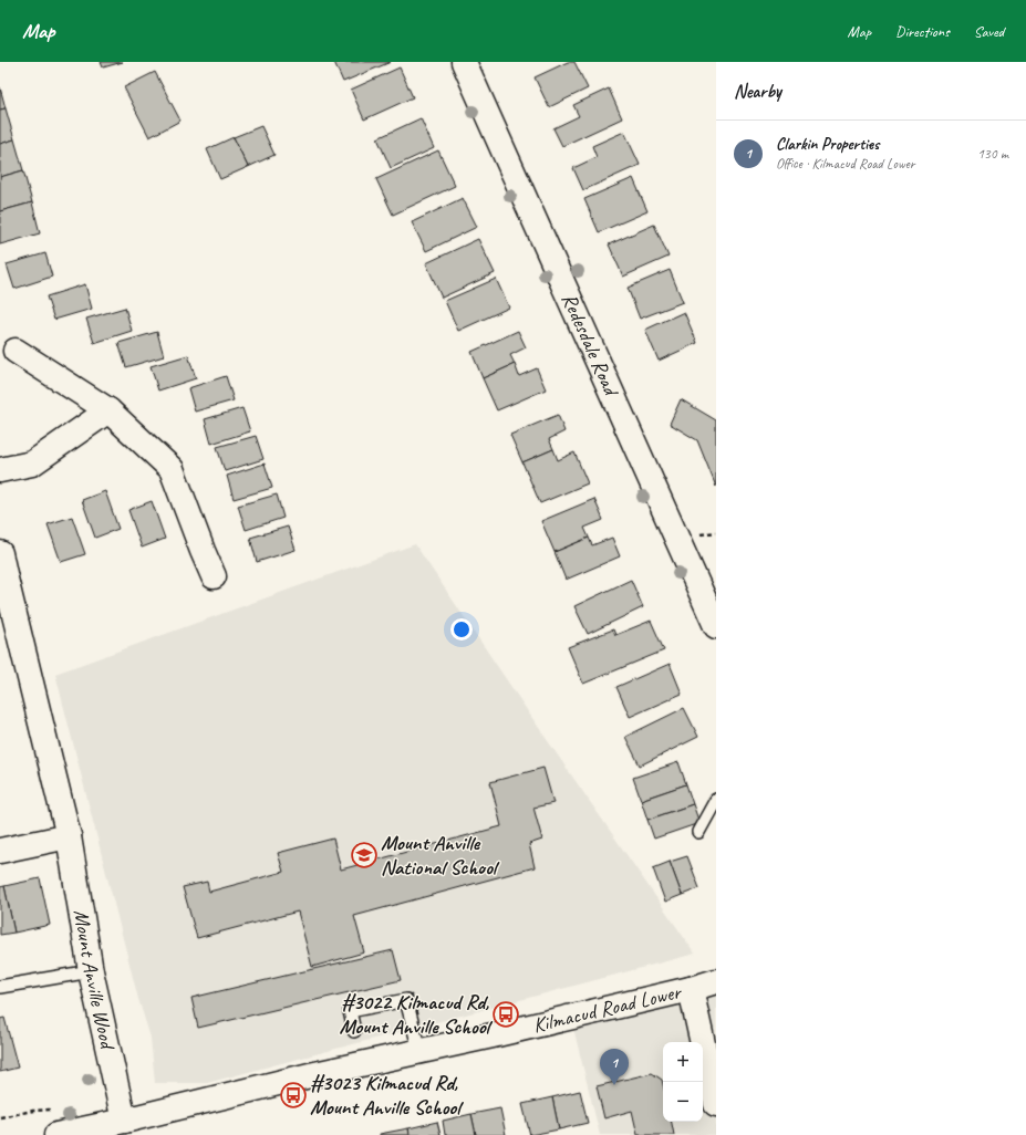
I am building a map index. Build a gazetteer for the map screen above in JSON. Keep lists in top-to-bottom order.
{
  "streets": {
    "street": ["Redesdale Road", "Mount Anville Wood", "Kilmacud Road Lower"]
  },
  "crossings": [
    ["Mount Anville Wood", "Kilmacud Road Lower"]
  ],
  "places": {
    "school or university": ["Mount Anville National School"],
    "bus stop": ["#3022 Kilmacud Rd, Mount Anville School", "#3023 Kilmacud Rd, Mount Anville School"]
  },
  "page": {
    "header": "Map",
    "nav": ["Map", "Directions", "Saved"],
    "heading": "Nearby",
    "list": [
      {
        "mark": "1",
        "name": "Clarkin Properties",
        "note": "Office · Kilmacud Road Lower",
        "value": "130 m"
      }
    ],
    "map_buttons": ["+", "−"],
    "pins": "1"
  }
}
